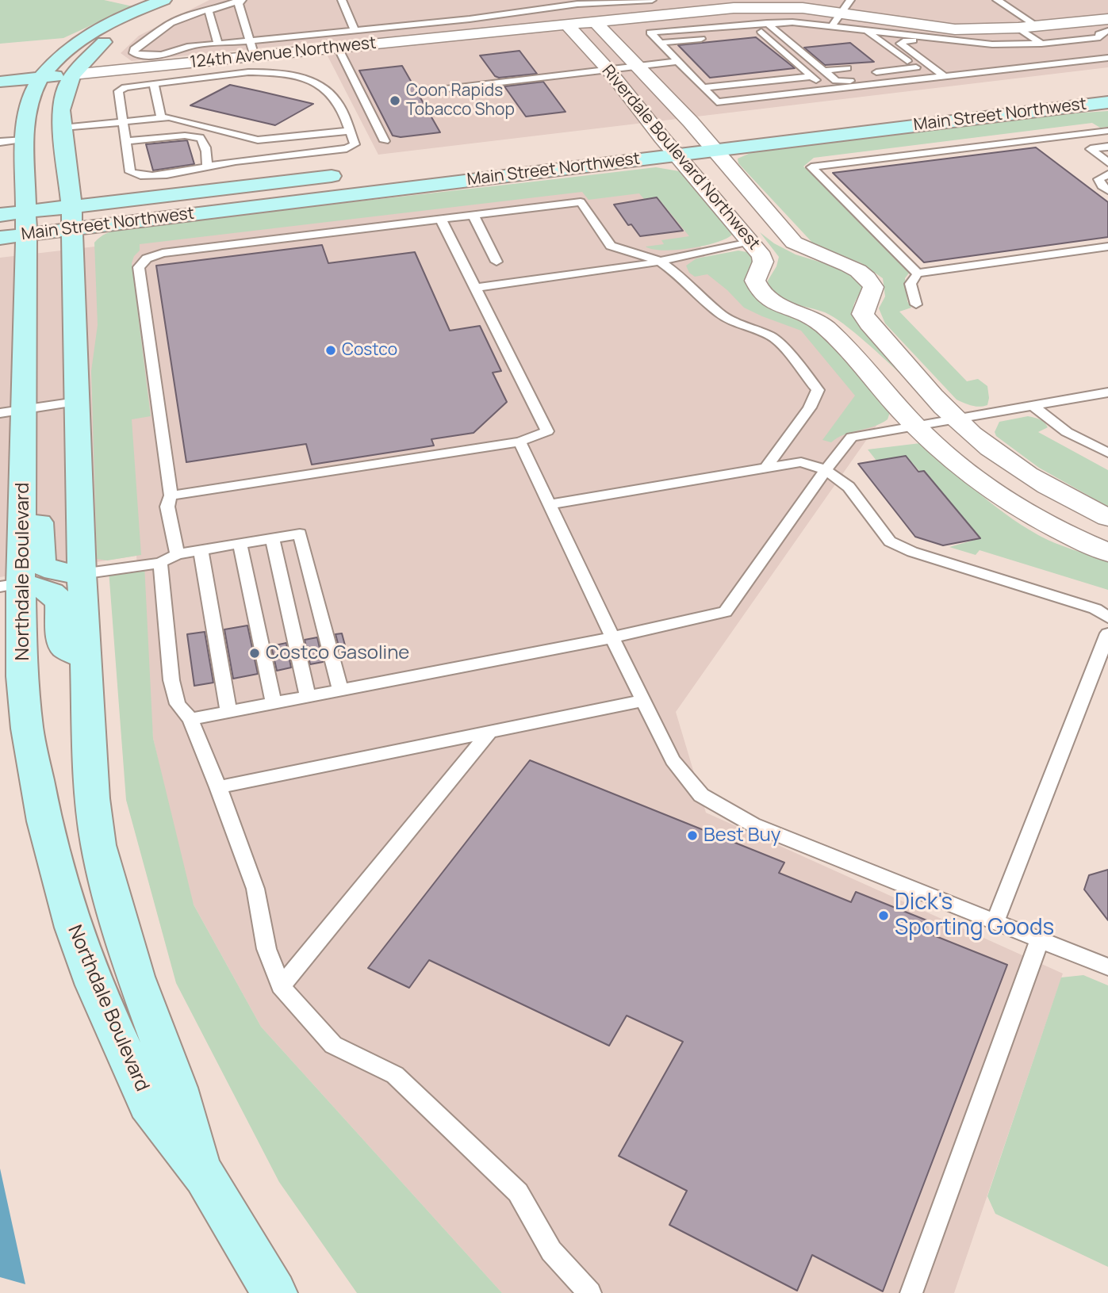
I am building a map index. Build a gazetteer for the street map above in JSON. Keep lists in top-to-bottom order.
{
  "streets": {
    "street": [
      "124th Avenue Northwest",
      "Main Street Northwest",
      "Riverdale Boulevard Northwest",
      "Northdale Boulevard"
    ]
  },
  "crossings": [
    ["124th Avenue Northwest", "Riverdale Boulevard Northwest"],
    ["124th Avenue Northwest", "Northdale Boulevard"],
    ["Main Street Northwest", "Riverdale Boulevard Northwest"],
    ["Main Street Northwest", "Northdale Boulevard"]
  ],
  "places": [
    "Coon Rapids Tobacco Shop",
    "Costco",
    "Costco Gasoline",
    "Best Buy",
    "Dick's Sporting Goods"
  ]
}
